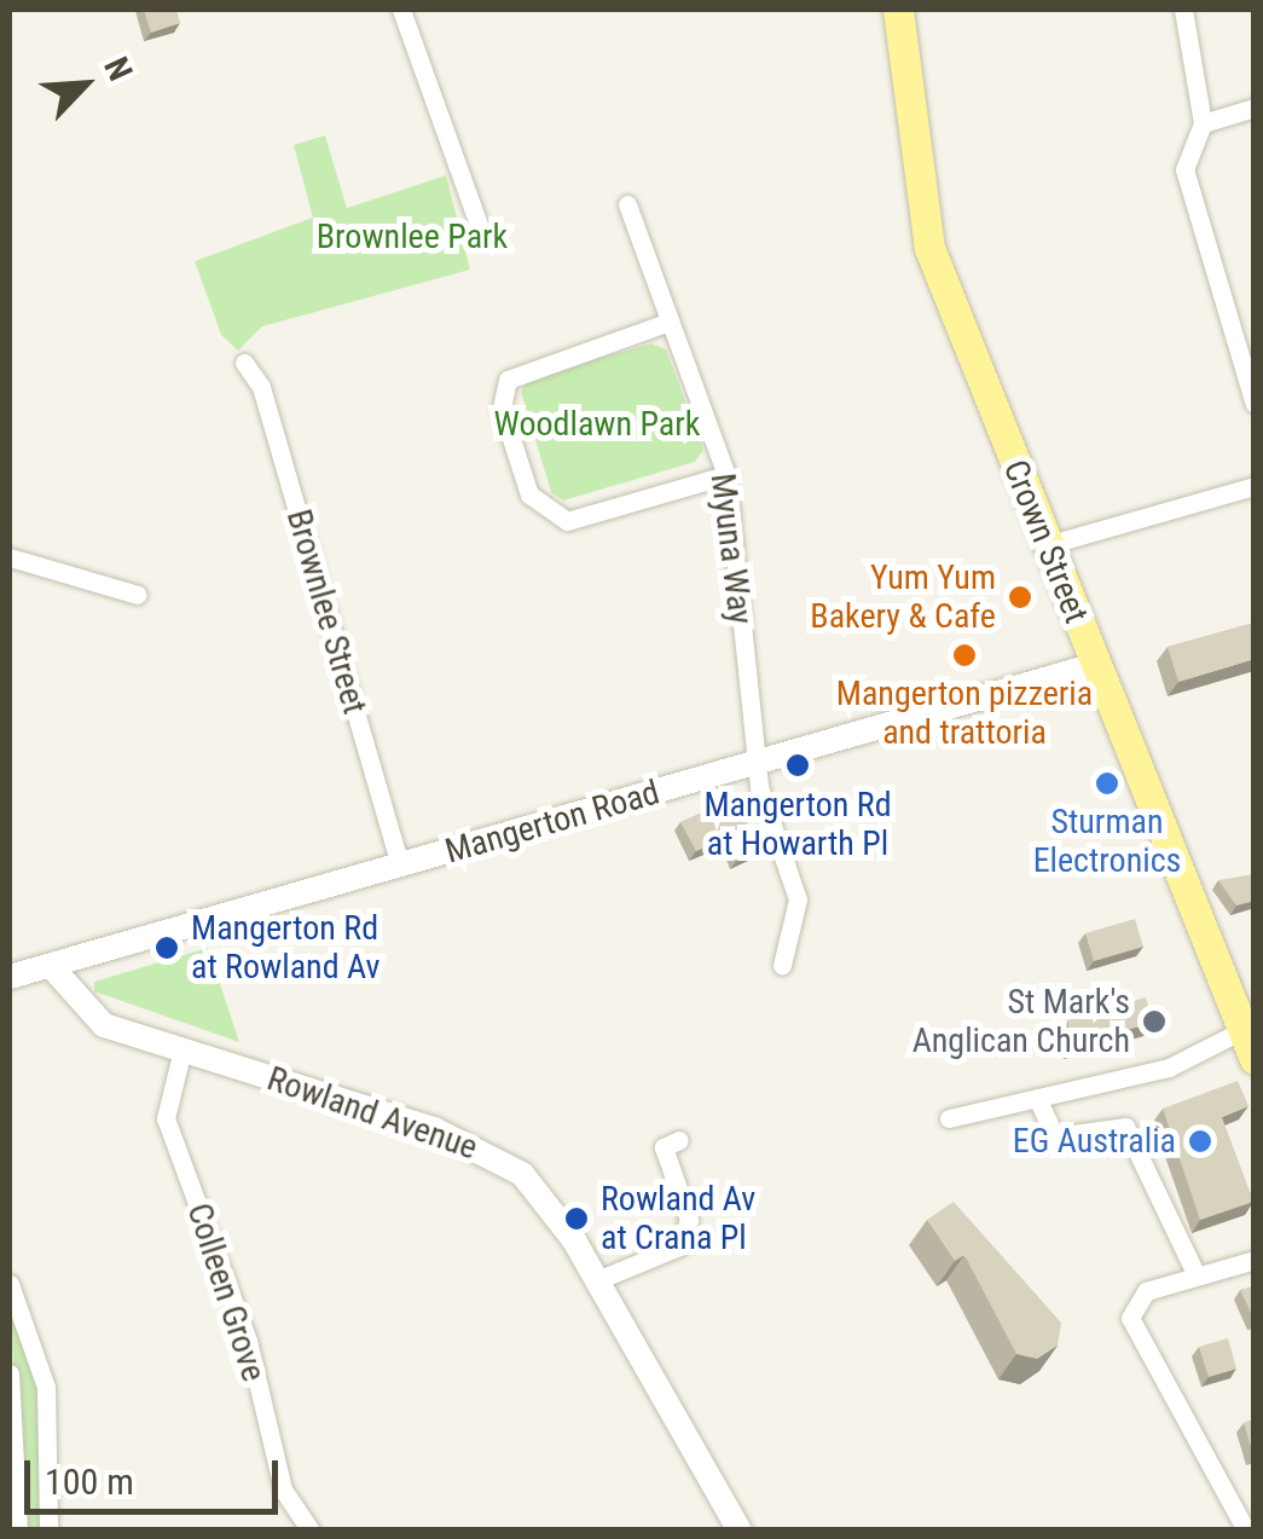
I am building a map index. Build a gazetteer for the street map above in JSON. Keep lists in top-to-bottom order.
{
  "streets": {
    "main road": ["Crown Street"],
    "street": [
      "Myuna Way",
      "Brownlee Street",
      "Mangerton Road",
      "Rowland Avenue",
      "Colleen Grove"
    ]
  },
  "crossings": [
    ["Crown Street", "Mangerton Road"],
    ["Myuna Way", "Mangerton Road"],
    ["Brownlee Street", "Mangerton Road"],
    ["Mangerton Road", "Rowland Avenue"],
    ["Rowland Avenue", "Colleen Grove"]
  ],
  "parks": ["Brownlee Park", "Woodlawn Park"],
  "places": [
    "Yum Yum Bakery & Cafe",
    "Mangerton pizzeria and trattoria",
    "Mangerton Rd at Howarth Pl",
    "Sturman Electronics",
    "Mangerton Rd at Rowland Av",
    "St Mark's Anglican Church",
    "EG Australia",
    "Rowland Av at Crana Pl"
  ],
  "scale_bar": "100 m",
  "north": "top right"
}
